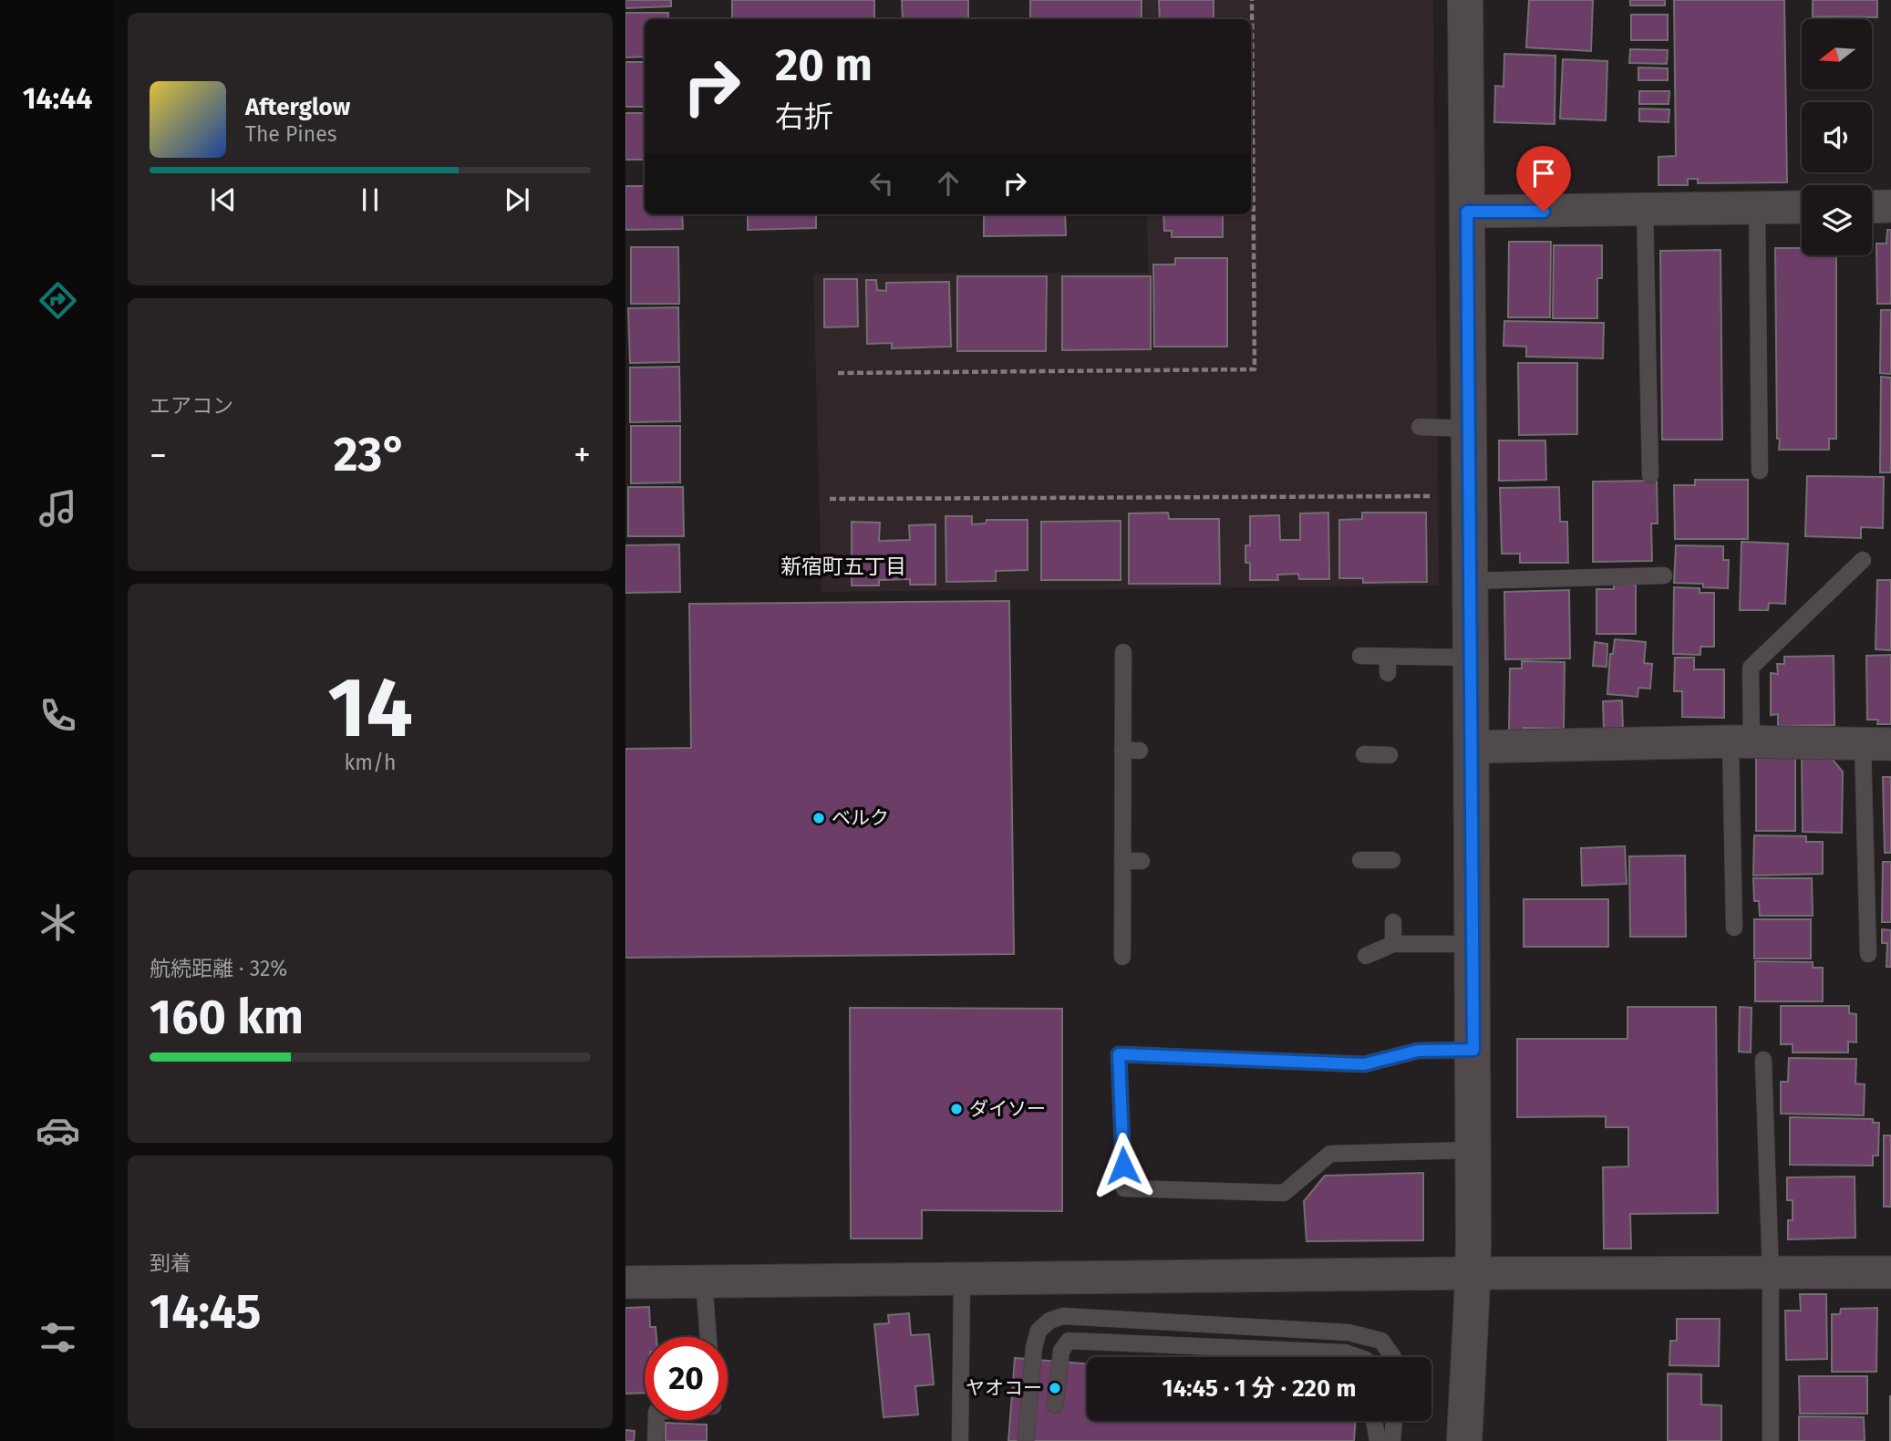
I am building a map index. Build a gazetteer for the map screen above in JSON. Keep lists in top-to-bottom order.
{
  "districts": ["新宿町五丁目"],
  "places": ["ベルク", "ダイソー", "ヤオコー"],
  "north": "left",
  "page": {
    "tabs": "14:44",
    "turn": ["20 m", "右折"],
    "song": ["Afterglow", "The Pines"],
    "tile": [
      "エアコン",
      ["14", "km/h"],
      ["航続距離 · 32%", "160 km"],
      ["到着", "14:45"]
    ],
    "heat": ["−", "23°", "+"],
    "limit": "20",
    "trip": "14:45 · 1 分 · 220 m"
  }
}
